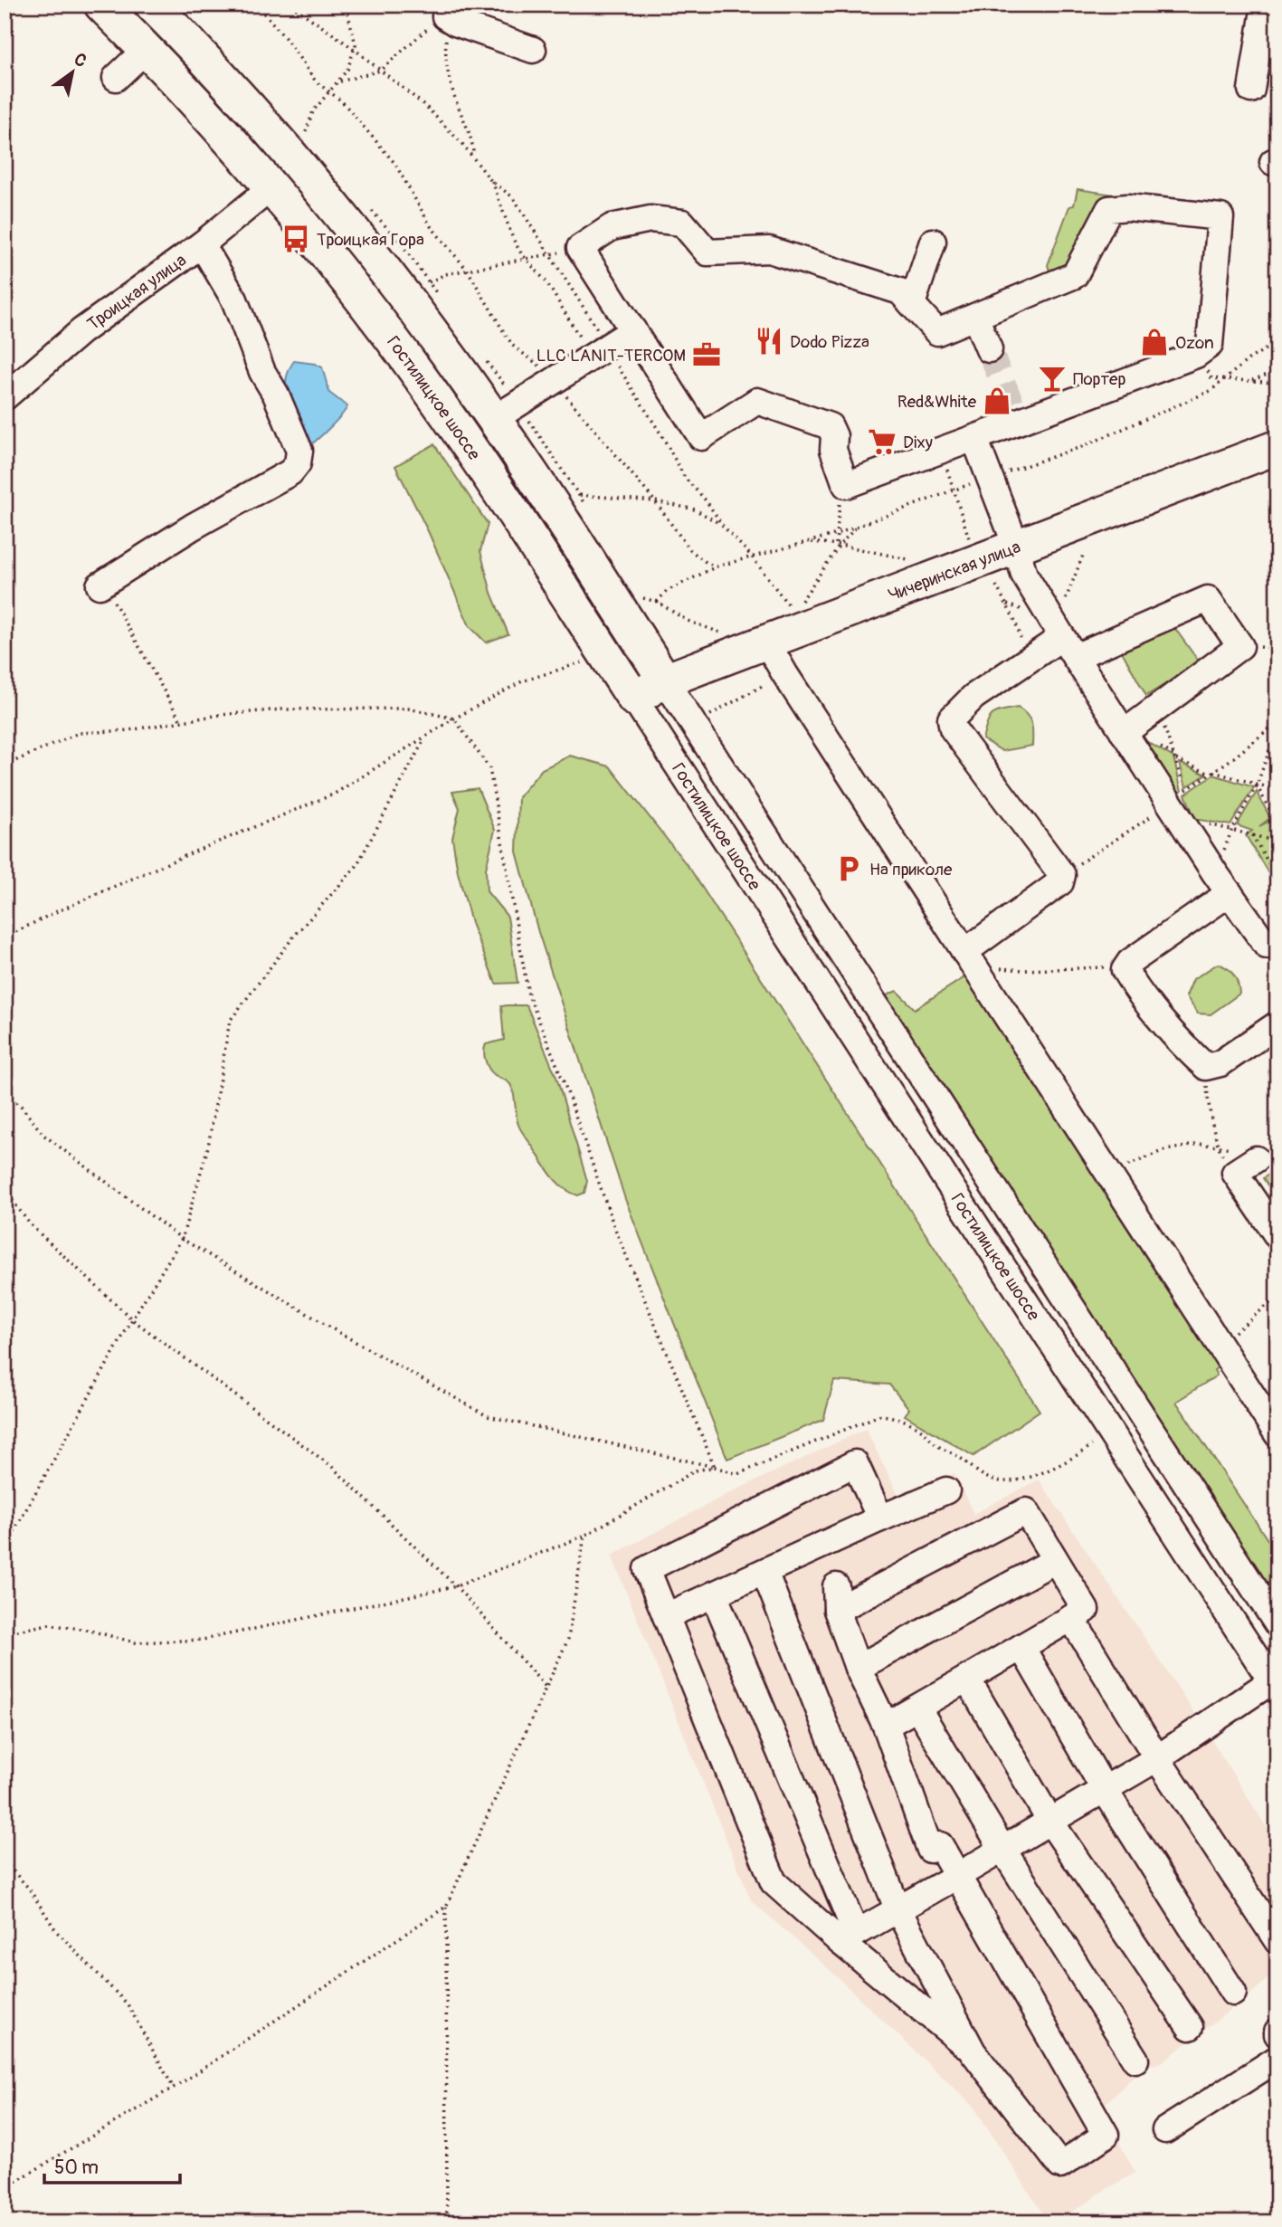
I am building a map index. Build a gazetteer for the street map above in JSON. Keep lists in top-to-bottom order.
{
  "streets": {
    "main road": ["Гостилицкое шоссе", "Чичеринская улица"],
    "street": ["Троицкая улица"]
  },
  "crossings": [
    ["Троицкая улица", "Гостилицкое шоссе"],
    ["Гостилицкое шоссе", "Чичеринская улица"]
  ],
  "places": {
    "bus stop": ["Троицкая Гора"],
    "restaurant": ["Dodo Pizza"],
    "shop": ["Ozon", "Red&White"],
    "office": ["LLC LANIT-TERCOM"],
    "bar": ["Портер"],
    "supermarket": ["Dixy"],
    "parking": ["На приколе"]
  },
  "scale_bar": "50 m",
  "north": "top right"
}
